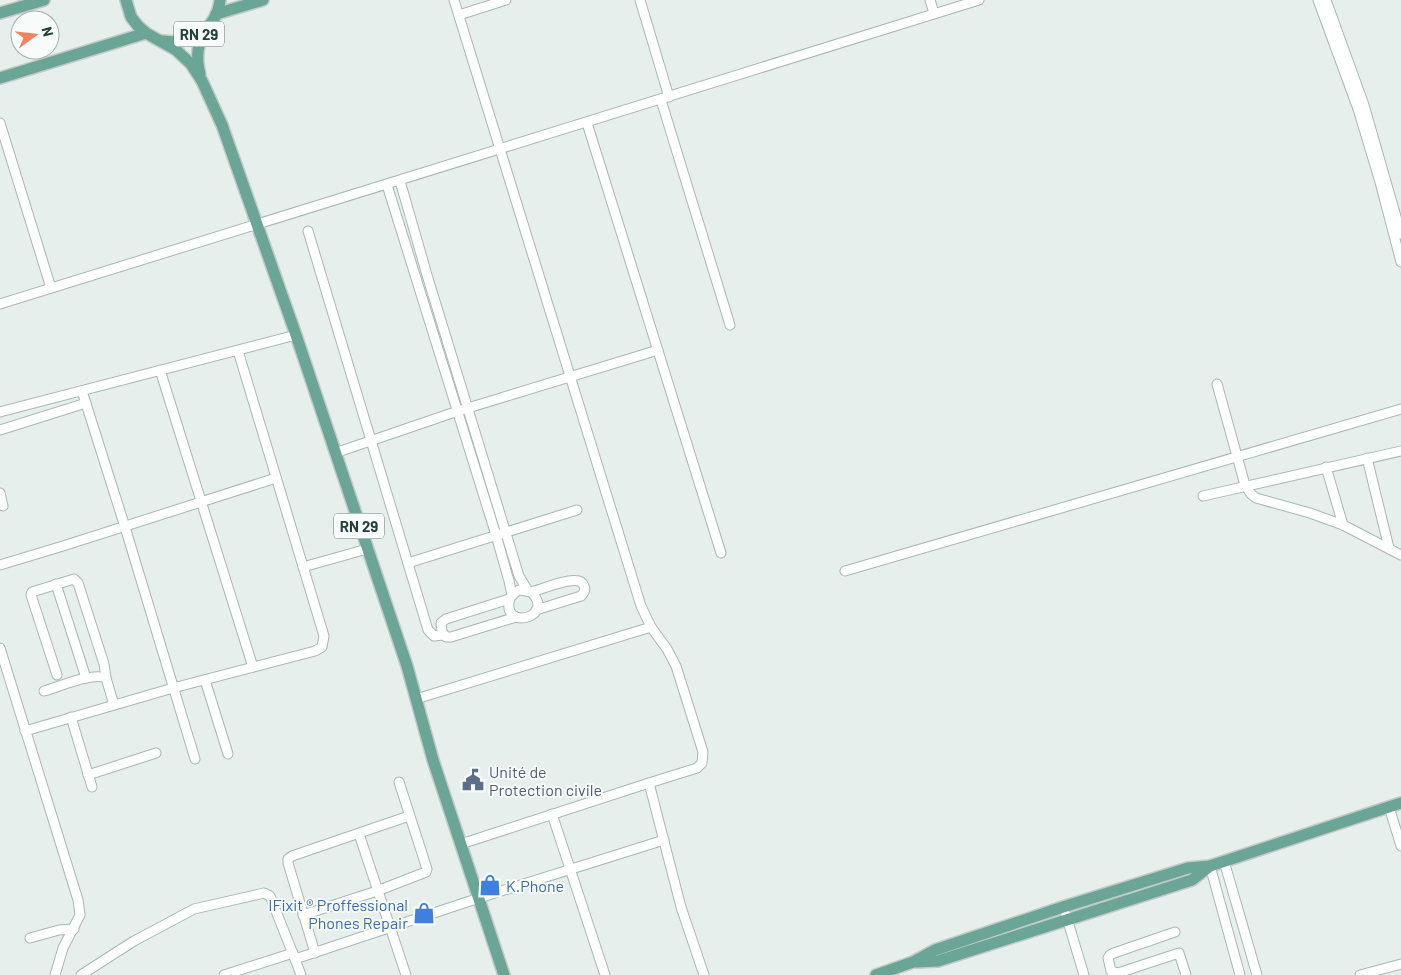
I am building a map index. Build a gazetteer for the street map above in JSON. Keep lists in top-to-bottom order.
{
  "streets": {
    "main road": ["RN 29"]
  },
  "places": {
    "public building": ["Unité de Protection civile"],
    "shop": ["K.Phone", "IFixit ® Proffessional Phones Repair"]
  },
  "north": "right"
}
